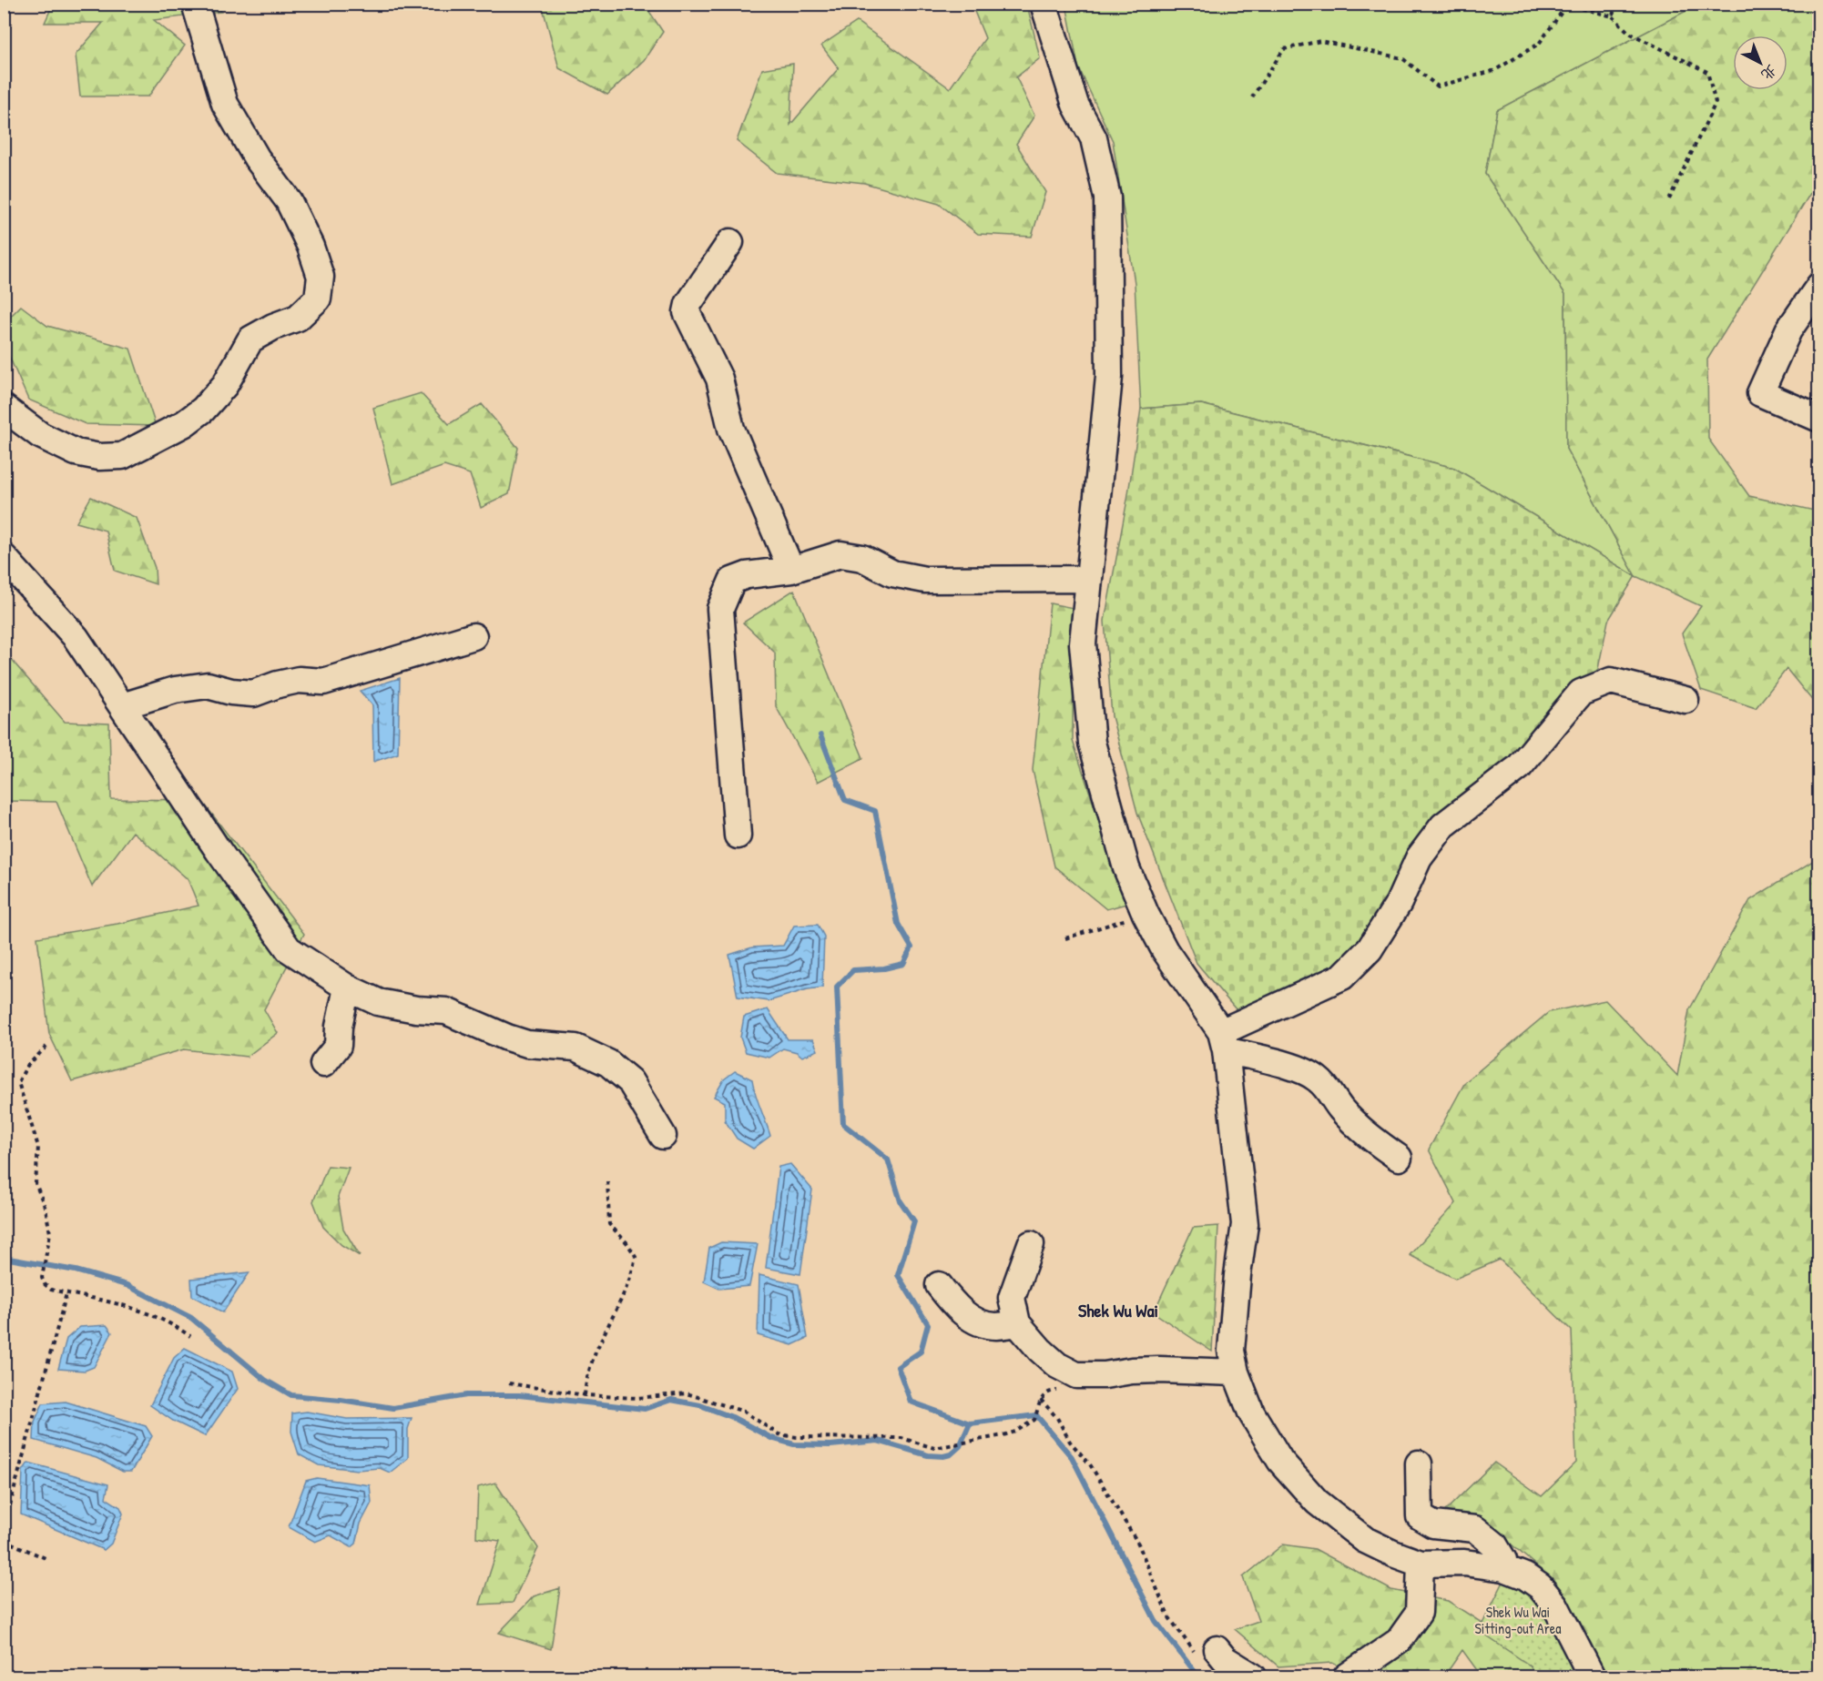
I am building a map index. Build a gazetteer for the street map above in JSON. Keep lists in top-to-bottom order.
{
  "districts": ["Shek Wu Wai"],
  "parks": ["Shek Wu Wai Sitting-out Area"],
  "north": "bottom right"
}
